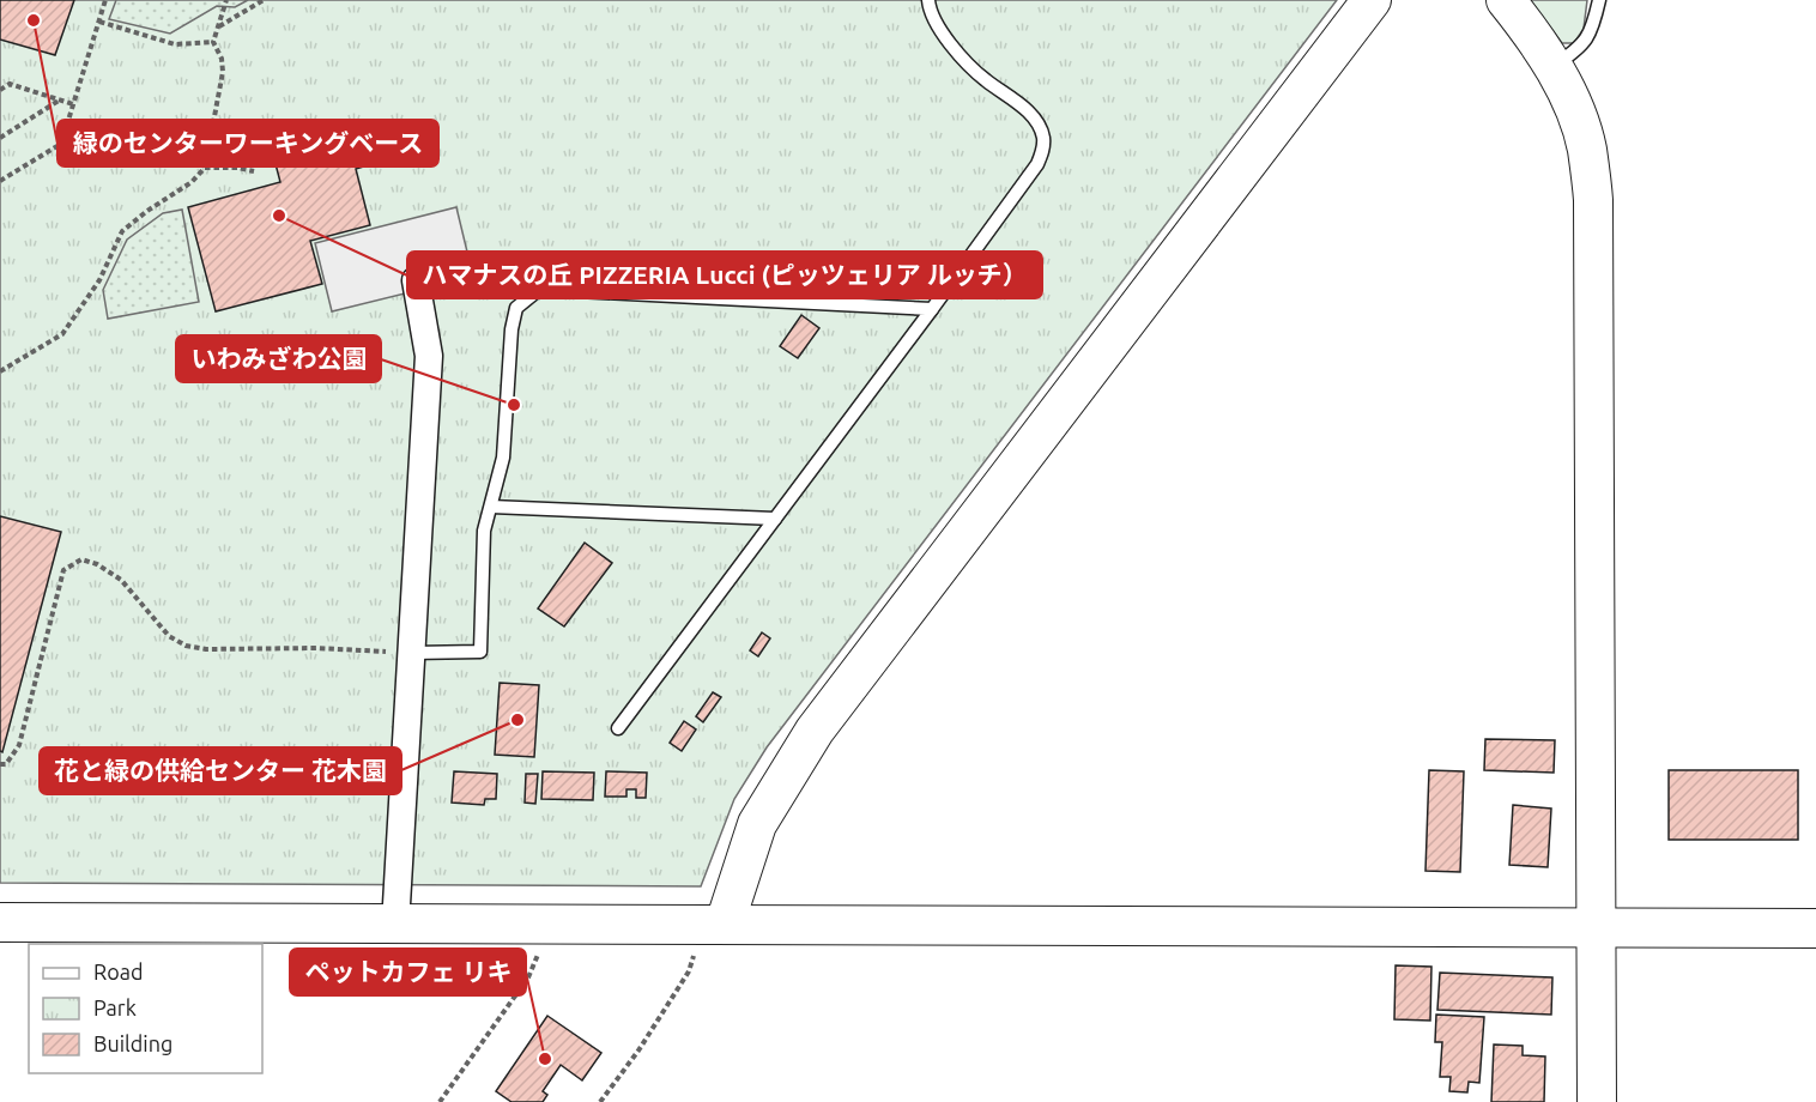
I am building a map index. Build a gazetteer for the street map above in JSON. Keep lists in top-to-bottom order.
{
  "places": [
    "緑のセンターワーキングベース",
    "ハマナスの丘 PIZZERIA Lucci (ピッツェリア ルッチ）",
    "いわみざわ公園",
    "花と緑の供給センター 花木園",
    "ペットカフェ リキ"
  ],
  "legend": ["Road", "Park", "Building"]
}
